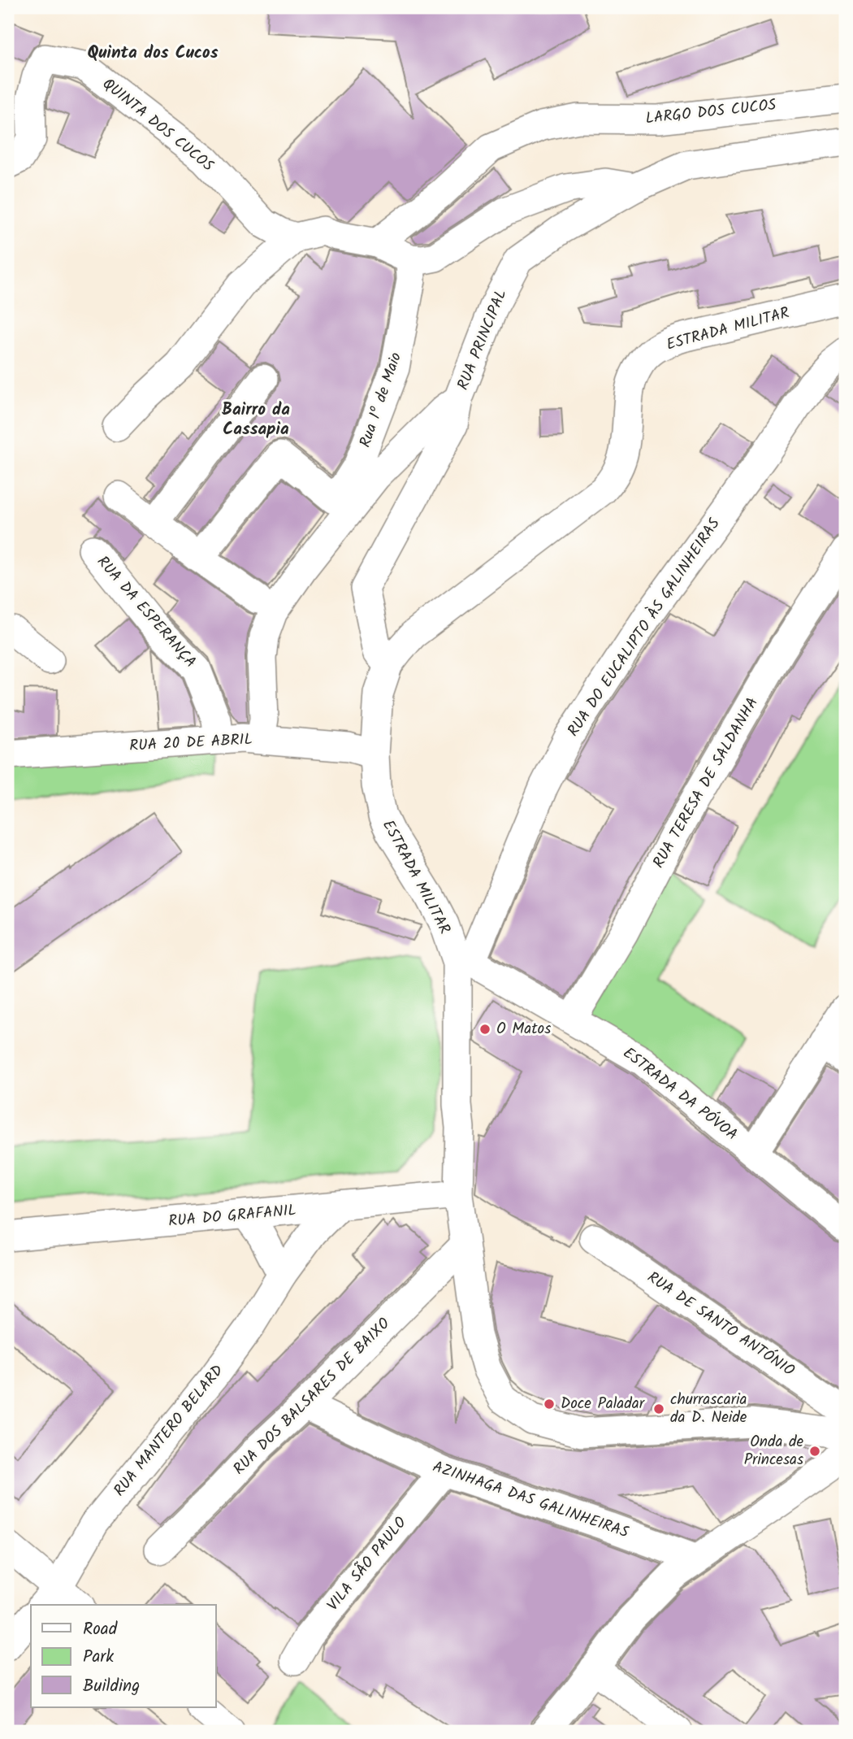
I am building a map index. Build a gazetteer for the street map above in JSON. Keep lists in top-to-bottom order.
{
  "streets": {
    "street": [
      "LARGO DOS CUCOS",
      "QUINTA DOS CUCOS",
      "ESTRADA MILITAR",
      "RUA PRINCIPAL",
      "Rua 1º de Maio",
      "RUA DA ESPERANÇA",
      "RUA DO EUCALIPTO ÀS GALINHEIRAS",
      "RUA 20 DE ABRIL",
      "RUA TERESA DE SALDANHA",
      "ESTRADA DA PÓVOA",
      "RUA DO GRAFANIL",
      "RUA DE SANTO ANTÓNIO",
      "RUA DOS BALSARES DE BAIXO",
      "RUA MANTERO BELARD",
      "AZINHAGA DAS GALINHEIRAS",
      "VILA SÃO PAULO"
    ]
  },
  "crossings": [
    ["ESTRADA MILITAR", "RUA DO EUCALIPTO ÀS GALINHEIRAS"],
    ["ESTRADA MILITAR", "RUA 20 DE ABRIL"],
    ["ESTRADA MILITAR", "ESTRADA DA PÓVOA"],
    ["ESTRADA MILITAR", "RUA DO GRAFANIL"],
    ["ESTRADA MILITAR", "RUA DOS BALSARES DE BAIXO"],
    ["RUA PRINCIPAL", "RUA 20 DE ABRIL"],
    ["RUA DA ESPERANÇA", "RUA 20 DE ABRIL"],
    ["RUA DO EUCALIPTO ÀS GALINHEIRAS", "ESTRADA DA PÓVOA"],
    ["RUA TERESA DE SALDANHA", "ESTRADA DA PÓVOA"],
    ["RUA DO GRAFANIL", "RUA MANTERO BELARD"],
    ["RUA DOS BALSARES DE BAIXO", "AZINHAGA DAS GALINHEIRAS"],
    ["AZINHAGA DAS GALINHEIRAS", "VILA SÃO PAULO"]
  ],
  "districts": ["Quinta dos Cucos", "Bairro da Cassapia"],
  "places": [
    "O Matos",
    "Doce Paladar",
    "churrascaria da D. Neide",
    "Onda de Princesas"
  ],
  "legend": ["Road", "Park", "Building"]
}
